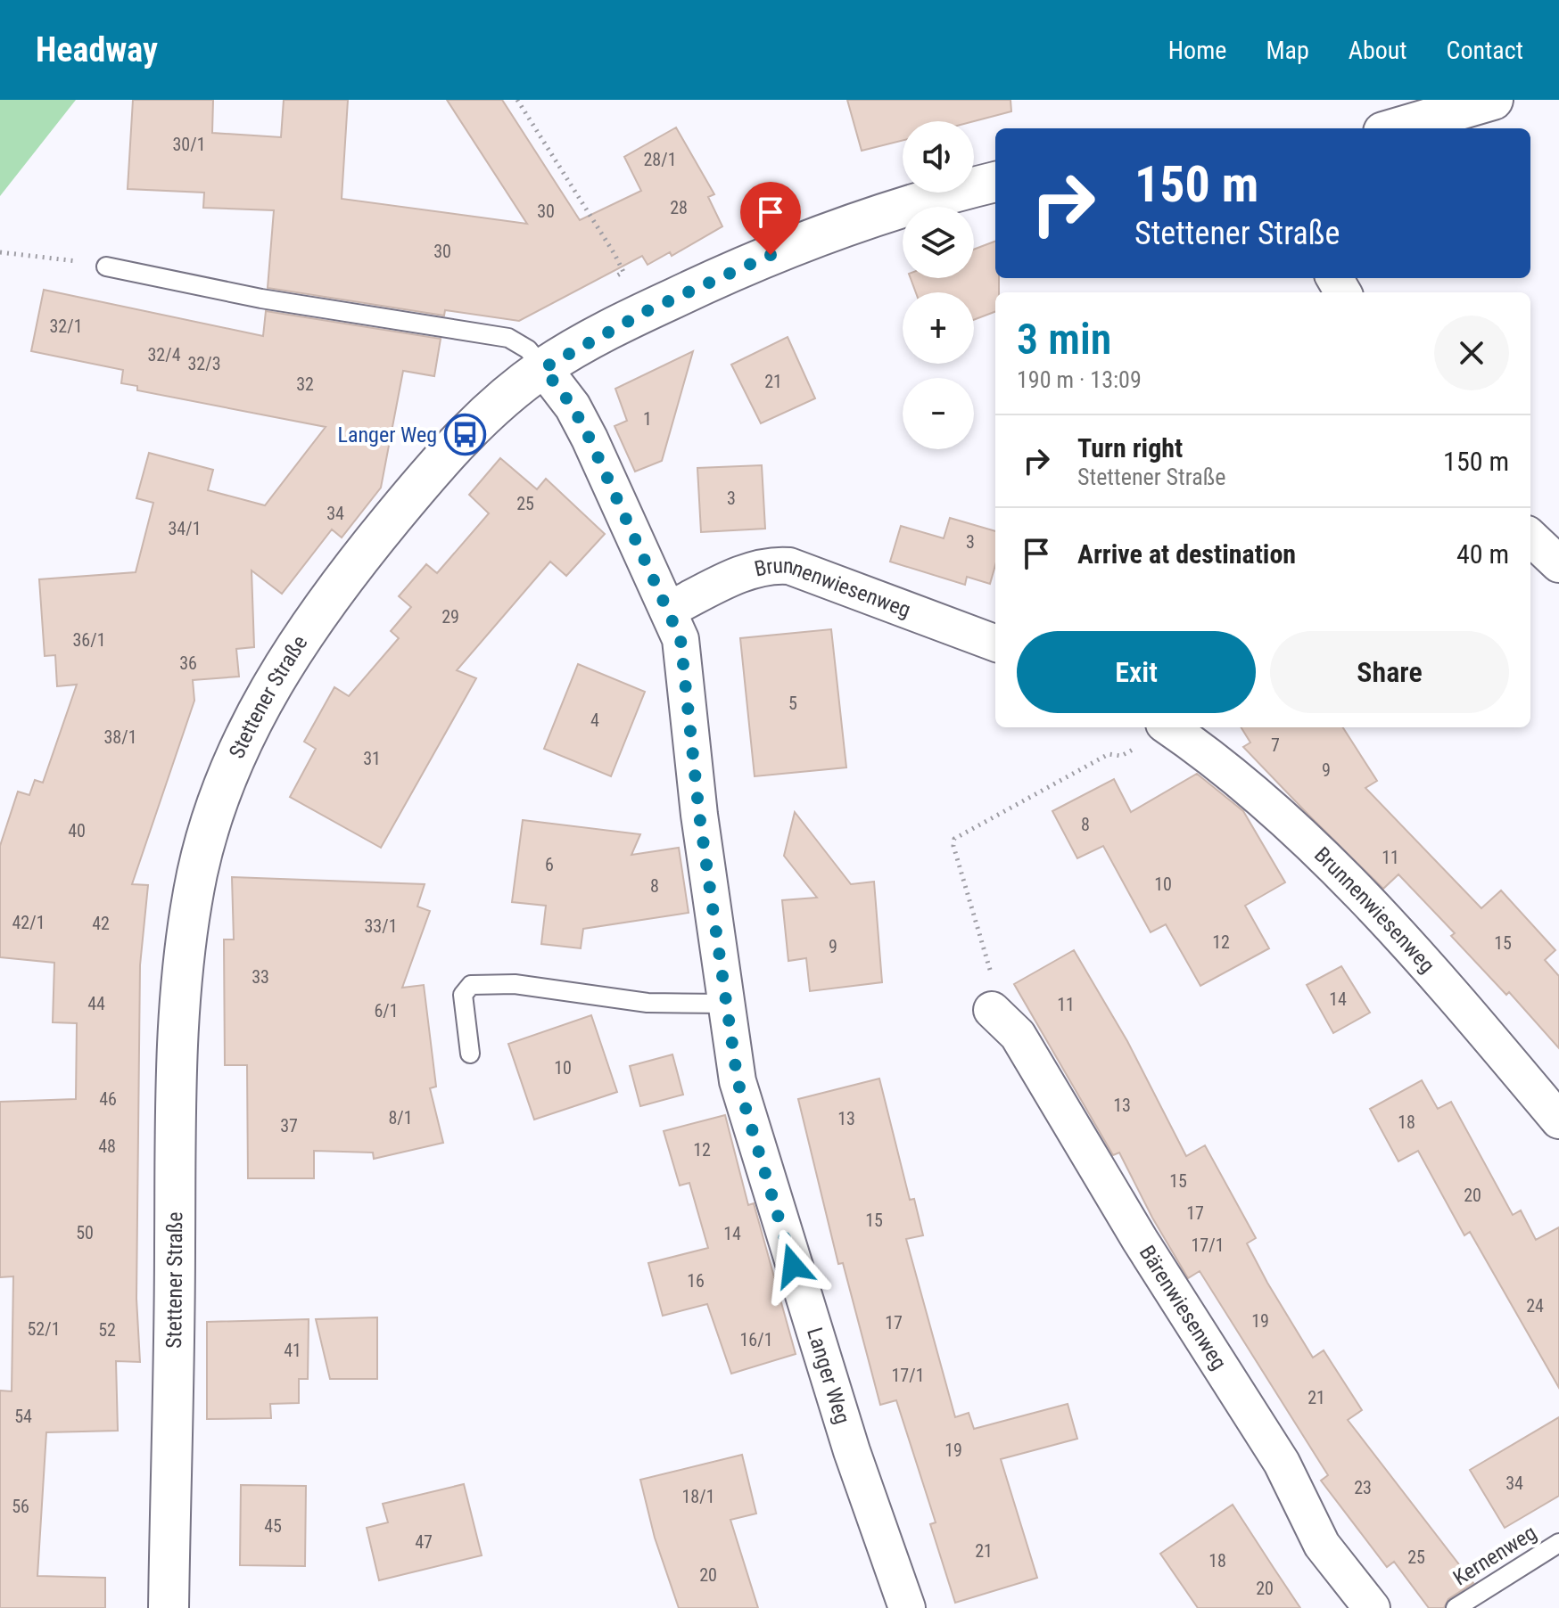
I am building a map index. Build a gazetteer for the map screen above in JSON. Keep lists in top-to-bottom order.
{
  "streets": {
    "street": [
      "Brunnenwiesenweg",
      "Stettener Straße",
      "Bärenwiesenweg",
      "Langer Weg"
    ],
    "lane": ["Kernenweg"]
  },
  "crossings": [
    ["Brunnenwiesenweg", "Langer Weg"],
    ["Stettener Straße", "Langer Weg"]
  ],
  "places": {
    "bus stop": ["Langer Weg"]
  },
  "house_numbers": [
    "30/1",
    "28/1",
    "28",
    "30",
    "30",
    "32/1",
    "32/4",
    "32/3",
    "21",
    "32",
    "1",
    "3",
    "25",
    "34",
    "34/1",
    "3",
    "29",
    "36/1",
    "36",
    "5",
    "4",
    "38/1",
    "7",
    "31",
    "9",
    "8",
    "40",
    "11",
    "6",
    "10",
    "8",
    "42/1",
    "42",
    "33/1",
    "12",
    "15",
    "9",
    "33",
    "14",
    "44",
    "11",
    "6/1",
    "10",
    "46",
    "13",
    "8/1",
    "13",
    "18",
    "37",
    "48",
    "12",
    "15",
    "20",
    "17",
    "15",
    "50",
    "14",
    "17/1",
    "16",
    "24",
    "19",
    "17",
    "52/1",
    "52",
    "16/1",
    "41",
    "17/1",
    "21",
    "54",
    "19",
    "34",
    "23",
    "18/1",
    "56",
    "45",
    "47",
    "21",
    "25",
    "18",
    "20",
    "20"
  ],
  "page": {
    "header": "Headway",
    "nav": [
      "Home",
      "Map",
      "About",
      "Contact"
    ],
    "map_buttons": ["+", "−"],
    "turn": ["150 m", "Stettener Straße"],
    "heading": ["3 min", "190 m · 13:09"],
    "list": [
      {
        "name": "Turn right",
        "note": "Stettener Straße",
        "value": "150 m"
      },
      {
        "name": "Arrive at destination",
        "value": "40 m"
      }
    ],
    "buttons": ["Exit", "Share"]
  }
}
